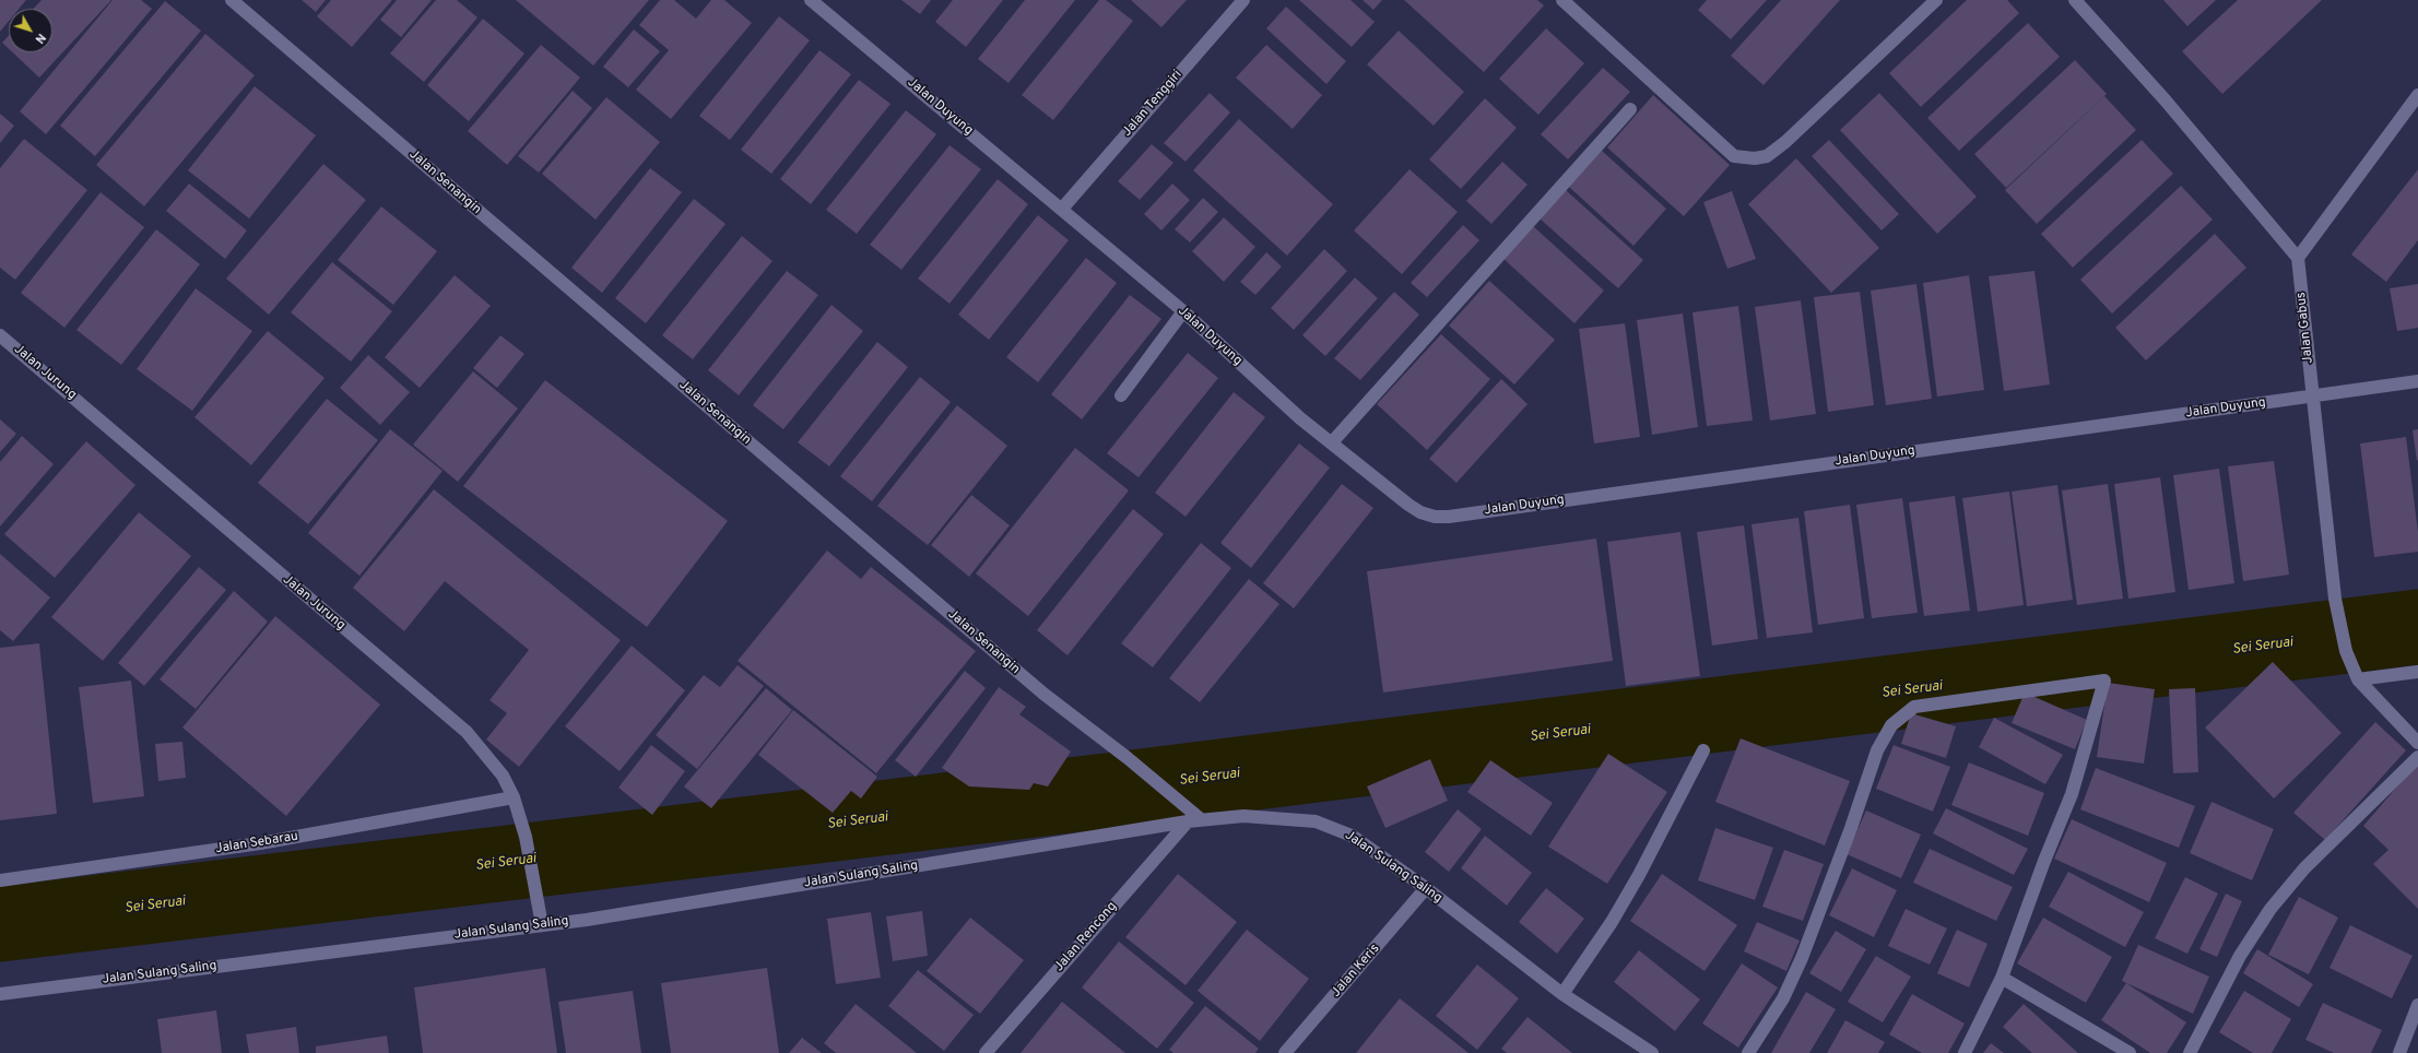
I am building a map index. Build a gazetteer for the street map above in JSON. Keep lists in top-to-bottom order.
{
  "streets": {
    "street": [
      "Jalan Tenggiri",
      "Jalan Duyung",
      "Jalan Senangin",
      "Jalan Gabus",
      "Jalan Jurung",
      "Jalan Sebarau",
      "Jalan Sulang Saling",
      "Jalan Rencong",
      "Jalan Keris"
    ]
  },
  "crossings": [
    ["Jalan Tenggiri", "Jalan Duyung"],
    ["Jalan Duyung", "Jalan Gabus"],
    ["Jalan Senangin", "Jalan Sulang Saling"],
    ["Jalan Senangin", "Jalan Rencong"],
    ["Jalan Jurung", "Jalan Sebarau"],
    ["Jalan Jurung", "Jalan Sulang Saling"],
    ["Jalan Sulang Saling", "Jalan Rencong"],
    ["Jalan Sulang Saling", "Jalan Keris"]
  ],
  "water": ["Sei Seruai"],
  "north": "bottom right"
}
